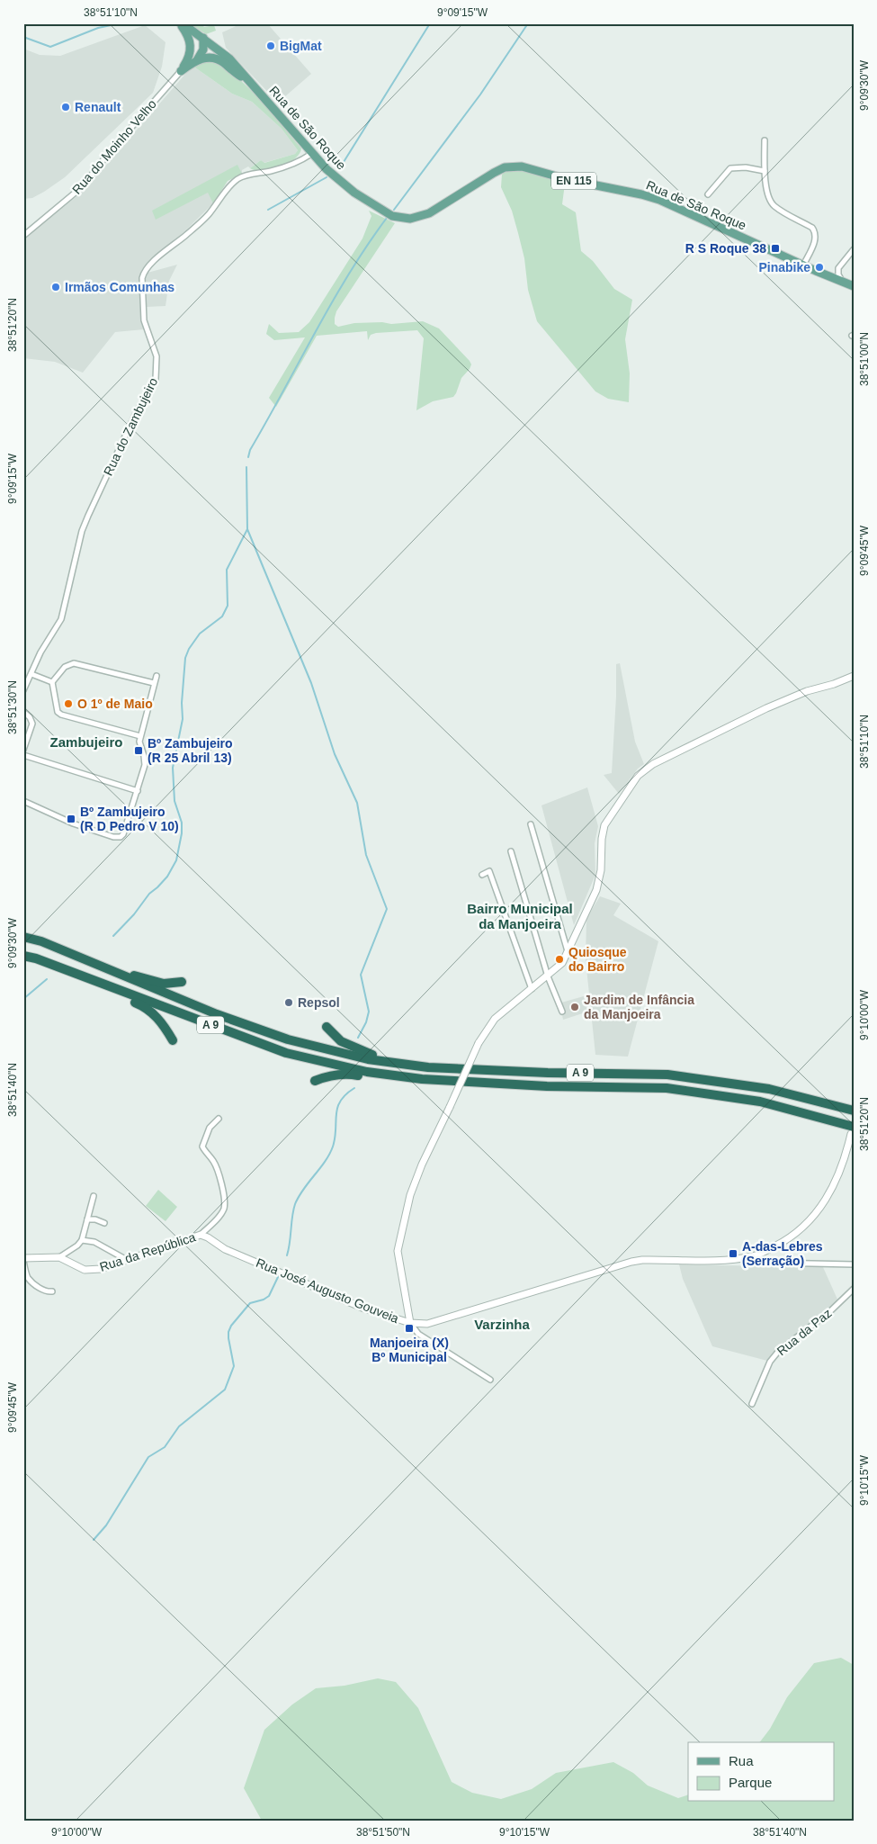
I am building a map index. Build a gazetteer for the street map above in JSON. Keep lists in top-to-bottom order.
{
  "streets": {
    "highway": ["A 9"],
    "main road": ["Rua de São Roque", "EN 115"],
    "street": [
      "Rua do Moinho Velho",
      "Rua do Zambujeiro",
      "Rua da República",
      "Rua José Augusto Gouveia",
      "Rua da Paz"
    ]
  },
  "crossings": [
    ["Rua de São Roque", "Rua do Zambujeiro"],
    ["A 9", "Rua José Augusto Gouveia"],
    ["Rua da República", "Rua José Augusto Gouveia"]
  ],
  "districts": ["Zambujeiro", "Bairro Municipal da Manjoeira", "Varzinha"],
  "places": {
    "other": [
      "BigMat",
      "Renault",
      "Pinabike",
      "Irmãos Comunhas",
      "O 1º de Maio",
      "Quiosque do Bairro",
      "Repsol",
      "Jardim de Infância da Manjoeira"
    ],
    "transit": [
      "R S Roque 38",
      "Bº Zambujeiro (R 25 Abril 13)",
      "Bº Zambujeiro (R D Pedro V 10)",
      "A-das-Lebres (Serração)",
      "Manjoeira (X) Bº Municipal"
    ]
  },
  "legend": ["Rua", "Parque"],
  "coordinates": [
    "38°51'10\"N",
    "9°09'15\"W",
    "9°09'30\"W",
    "38°51'20\"N",
    "38°51'00\"N",
    "9°09'45\"W",
    "38°51'30\"N",
    "9°10'00\"W",
    "38°51'40\"N",
    "9°10'15\"W",
    "38°51'50\"N"
  ]
}
